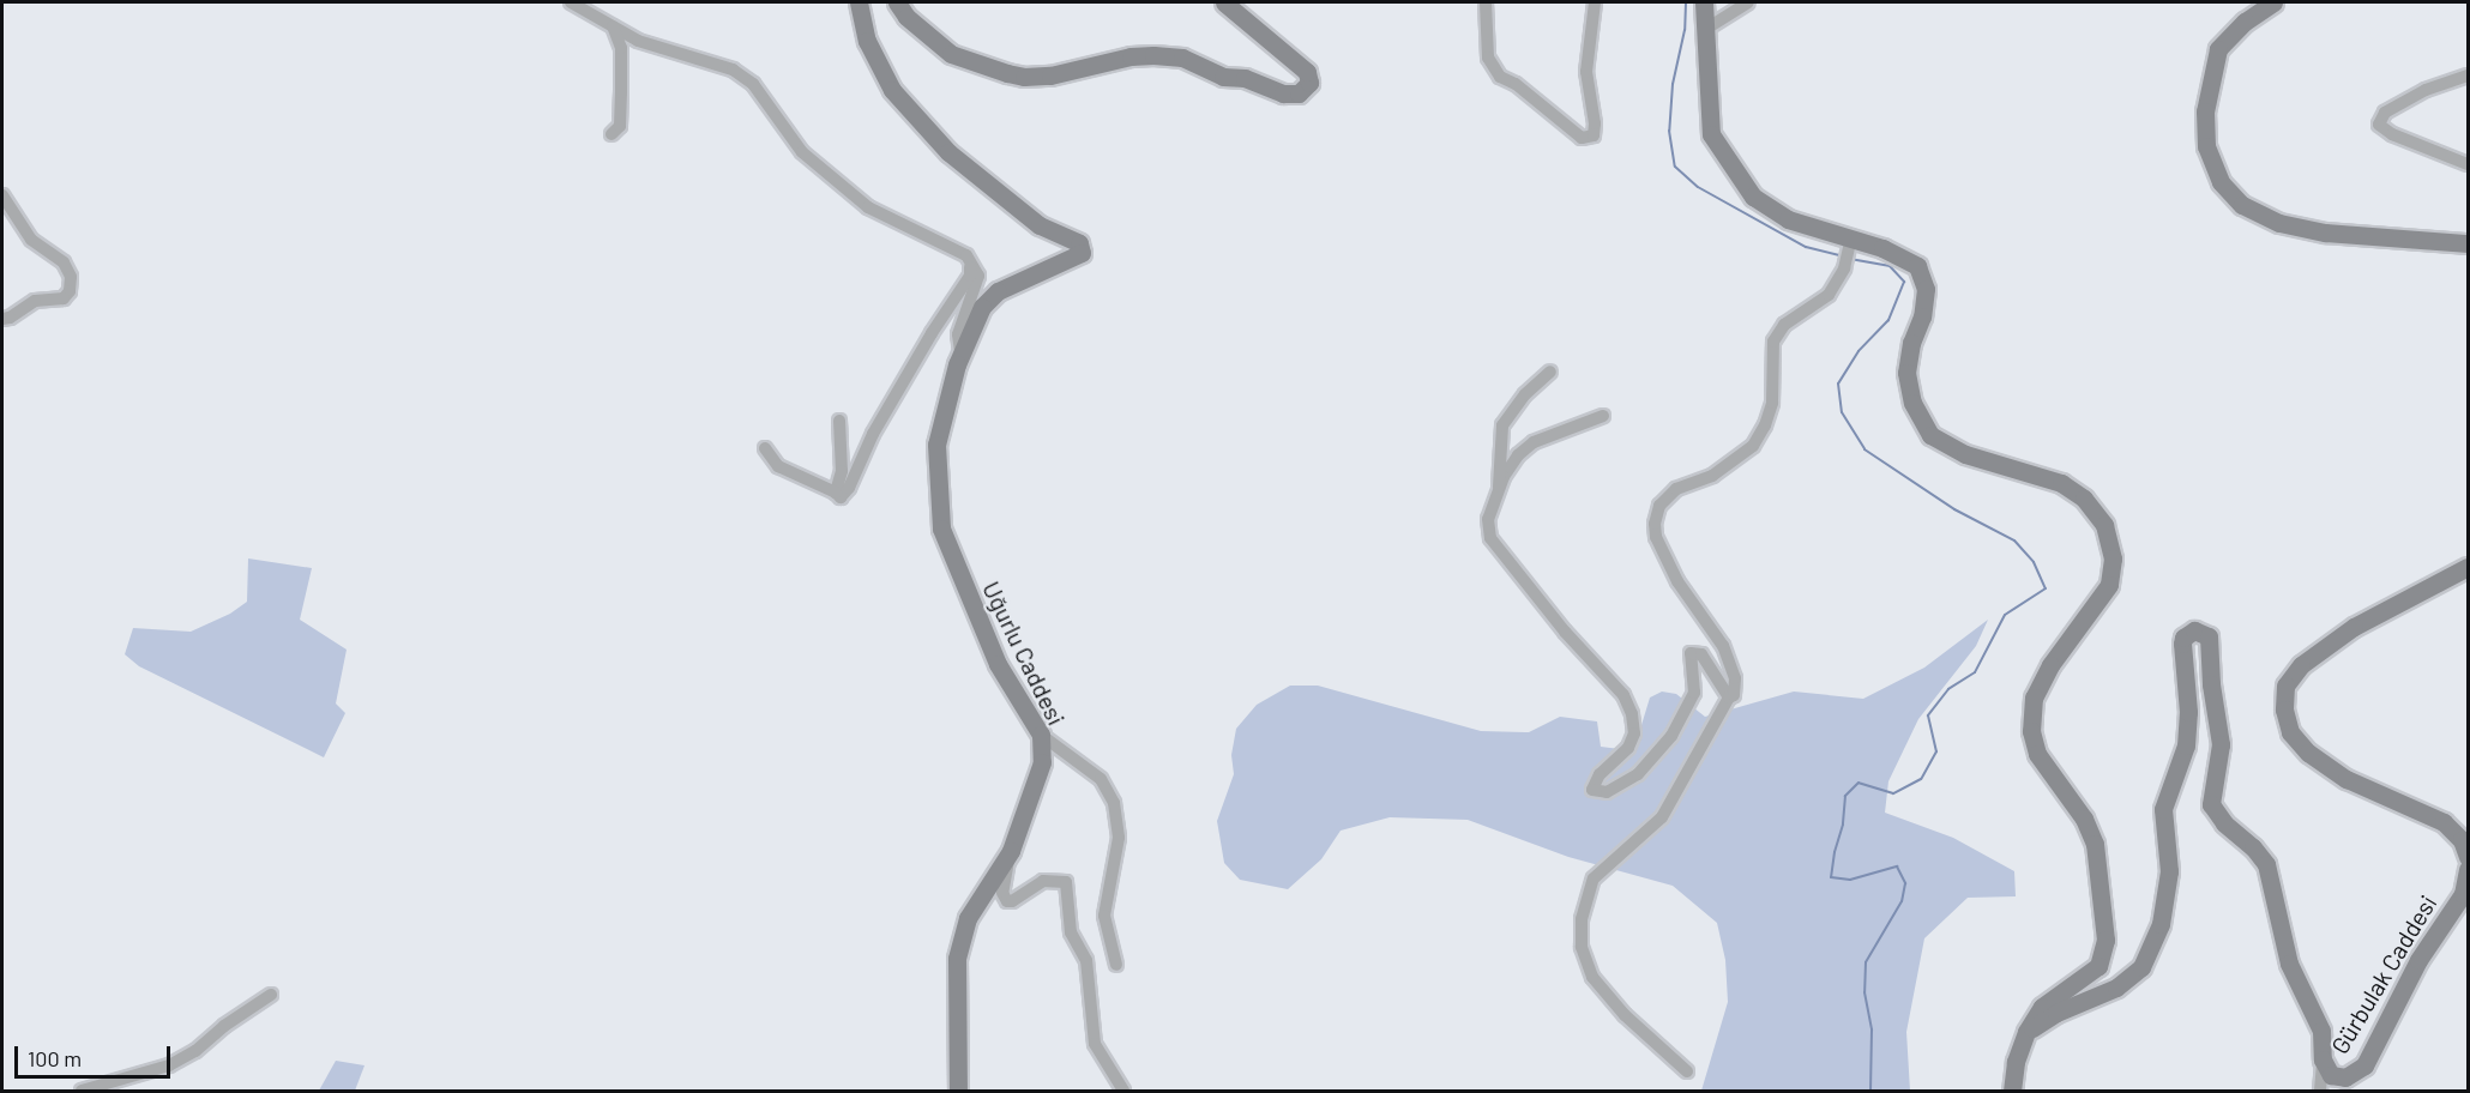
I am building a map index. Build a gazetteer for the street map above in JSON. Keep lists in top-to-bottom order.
{
  "streets": {
    "street": ["Uğurlu Caddesi", "Gürbulak Caddesi"]
  },
  "scale_bar": "100 m"
}
